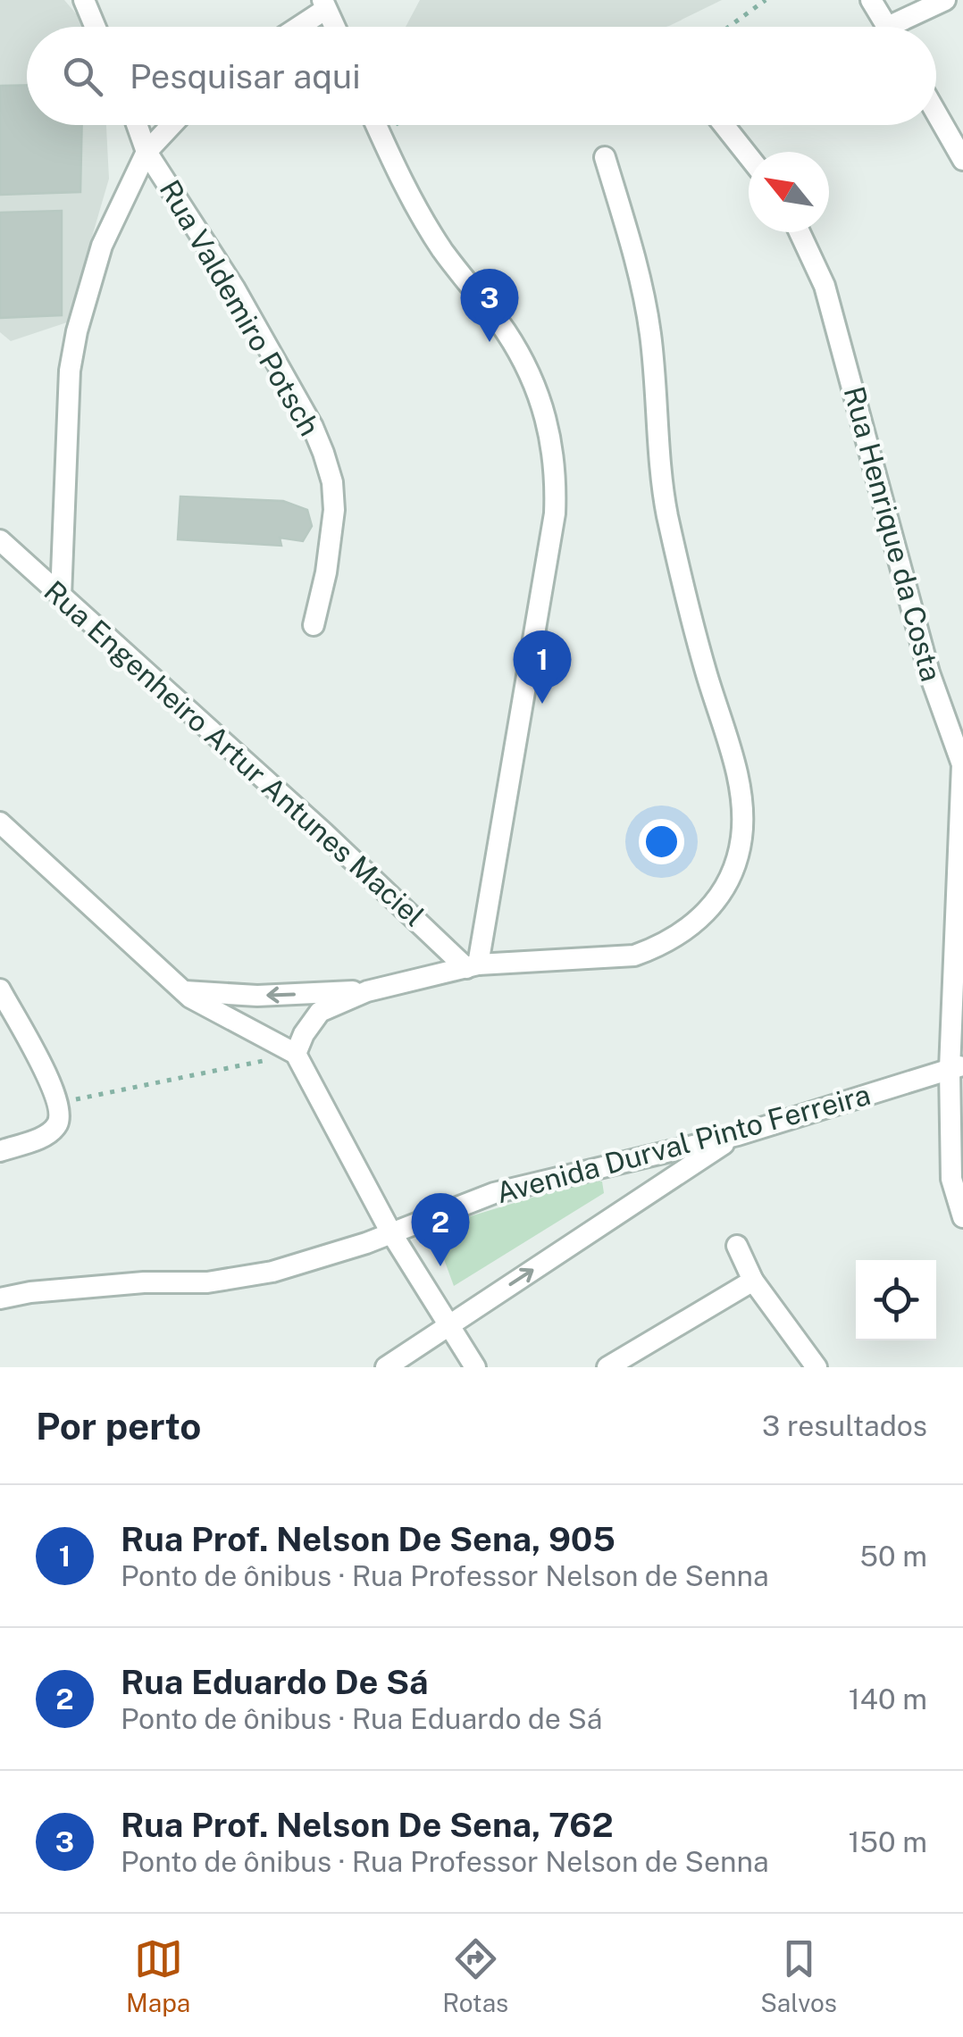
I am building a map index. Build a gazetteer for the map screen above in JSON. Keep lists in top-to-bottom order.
{
  "streets": {
    "street": [
      "Rua Valdemiro Potsch",
      "Rua Henrique da Costa",
      "Rua Engenheiro Artur Antunes Maciel",
      "Avenida Durval Pinto Ferreira"
    ]
  },
  "crossings": [
    ["Rua Henrique da Costa", "Avenida Durval Pinto Ferreira"]
  ],
  "north": "top left",
  "page": {
    "search": "Pesquisar aqui",
    "pins": ["3", "1", "2"],
    "heading": ["Por perto", "3 resultados"],
    "list": [
      {
        "mark": "1",
        "name": "Rua Prof. Nelson De Sena, 905",
        "note": "Ponto de ônibus · Rua Professor Nelson de Senna",
        "value": "50 m"
      },
      {
        "mark": "2",
        "name": "Rua Eduardo De Sá",
        "note": "Ponto de ônibus · Rua Eduardo de Sá",
        "value": "140 m"
      },
      {
        "mark": "3",
        "name": "Rua Prof. Nelson De Sena, 762",
        "note": "Ponto de ônibus · Rua Professor Nelson de Senna",
        "value": "150 m"
      }
    ],
    "nav": ["Mapa", "Rotas", "Salvos"]
  }
}
